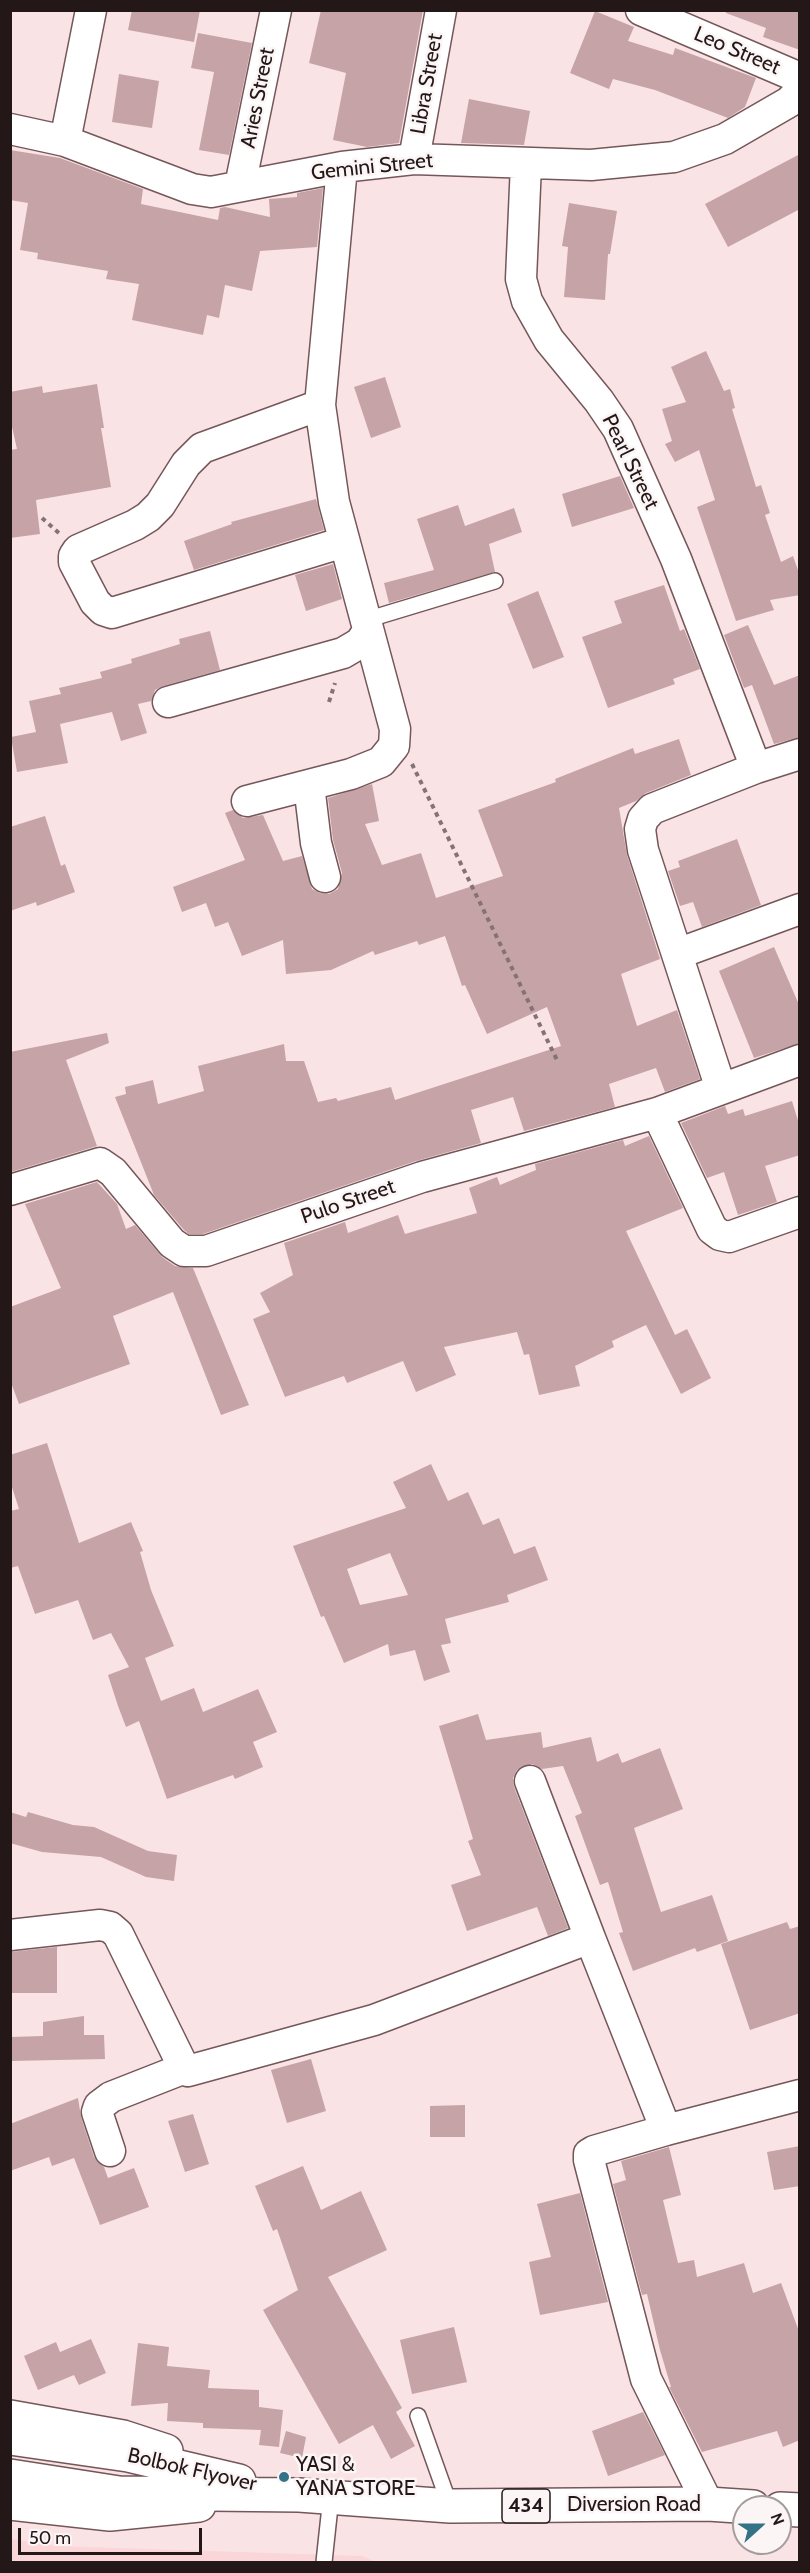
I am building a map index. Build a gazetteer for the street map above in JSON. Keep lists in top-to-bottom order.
{
  "streets": {
    "main road": ["Bolbok Flyover", "Diversion Road", "434"],
    "street": [
      "Leo Street",
      "Libra Street",
      "Aries Street",
      "Gemini Street",
      "Pearl Street",
      "Pulo Street"
    ]
  },
  "crossings": [
    ["Libra Street", "Gemini Street"],
    ["Aries Street", "Gemini Street"],
    ["Gemini Street", "Pearl Street"],
    ["Bolbok Flyover", "Diversion Road"]
  ],
  "places": ["YASI & YANA STORE"],
  "scale_bar": "50 m",
  "north": "right"
}
